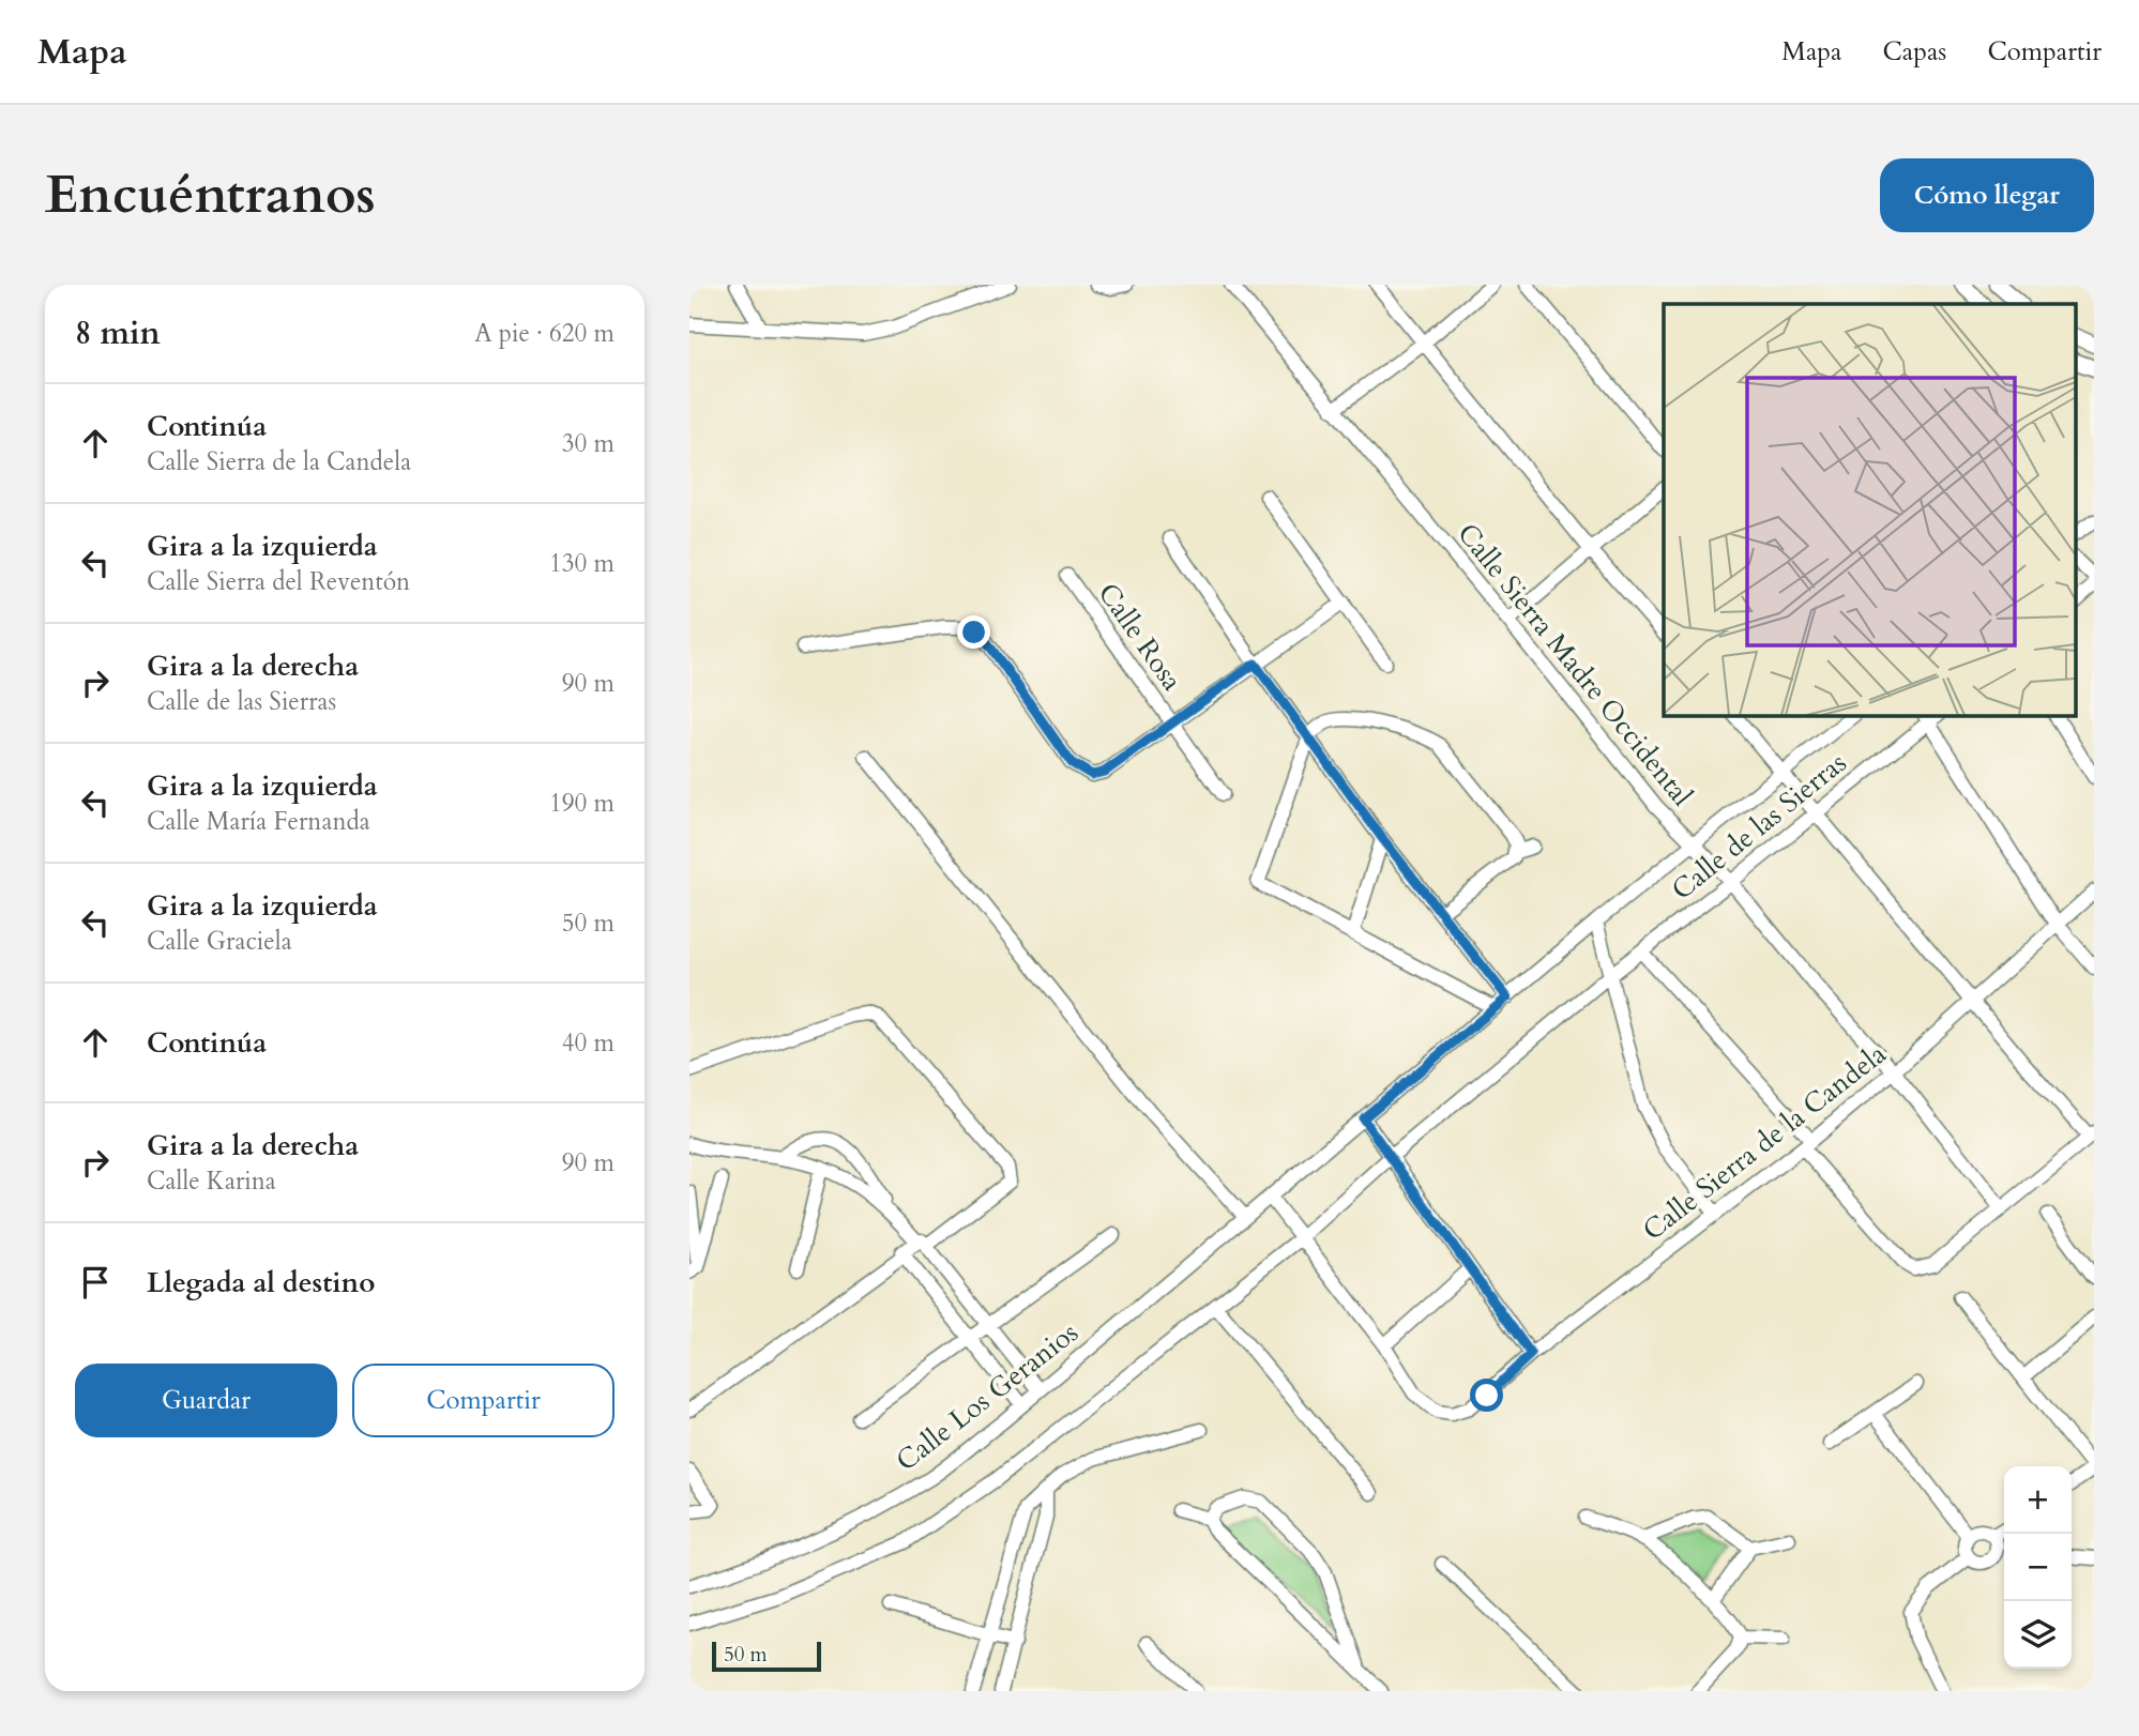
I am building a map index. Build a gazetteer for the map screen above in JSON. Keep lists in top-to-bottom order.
{
  "streets": {
    "street": [
      "Calle Rosa",
      "Calle Sierra Madre Occidental",
      "Calle de las Sierras",
      "Calle Sierra de la Candela",
      "Calle Los Geranios"
    ]
  },
  "crossings": [
    ["Calle Sierra Madre Occidental", "Calle de las Sierras"],
    ["Calle Sierra Madre Occidental", "Calle Sierra de la Candela"],
    ["Calle de las Sierras", "Calle Los Geranios"]
  ],
  "scale_bar": "50 m",
  "page": {
    "header": "Mapa",
    "nav": ["Mapa", "Capas", "Compartir"],
    "buttons": [
      "Cómo llegar",
      ["Guardar", "Compartir"]
    ],
    "title": "Encuéntranos",
    "heading": ["8 min", "A pie · 620 m"],
    "list": [
      ["Continúa", "Calle Sierra de la Candela", "30 m"],
      ["Gira a la izquierda", "Calle Sierra del Reventón", "130 m"],
      ["Gira a la derecha", "Calle de las Sierras", "90 m"],
      ["Gira a la izquierda", "Calle María Fernanda", "190 m"],
      ["Gira a la izquierda", "Calle Graciela", "50 m"],
      ["Continúa", "40 m"],
      ["Gira a la derecha", "Calle Karina", "90 m"],
      "Llegada al destino"
    ],
    "map_buttons": ["+", "−"],
    "scale": "50 m"
  }
}
